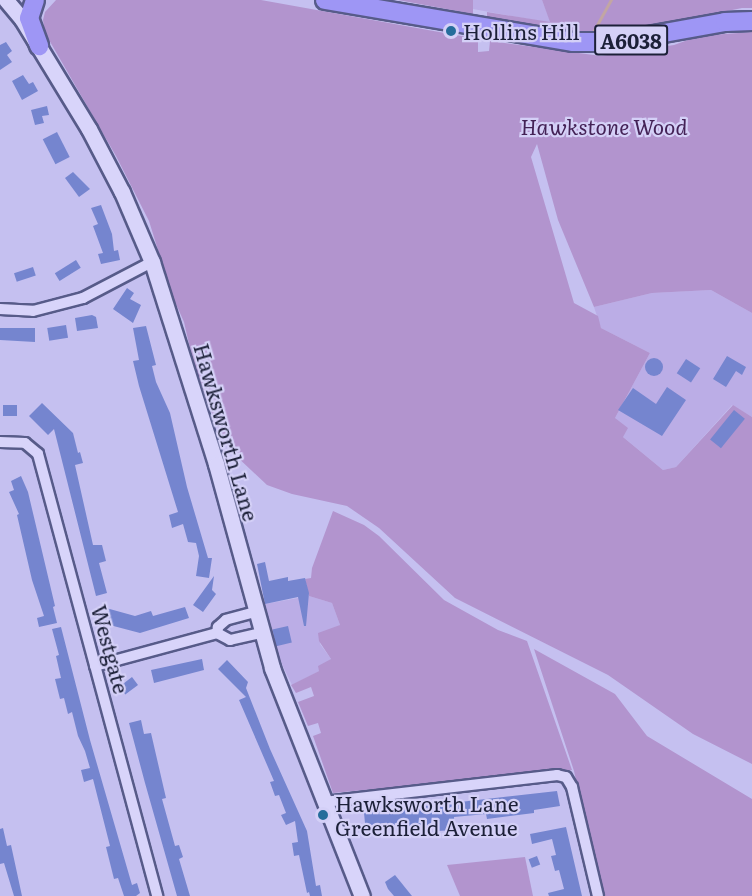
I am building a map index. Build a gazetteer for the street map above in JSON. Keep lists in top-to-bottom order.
{
  "streets": {
    "main road": ["A6038"],
    "street": ["Hawksworth Lane", "Westgate"]
  },
  "parks": ["Hawkstone Wood"],
  "places": ["Hollins Hill", "Hawksworth Lane Greenfield Avenue"]
}
